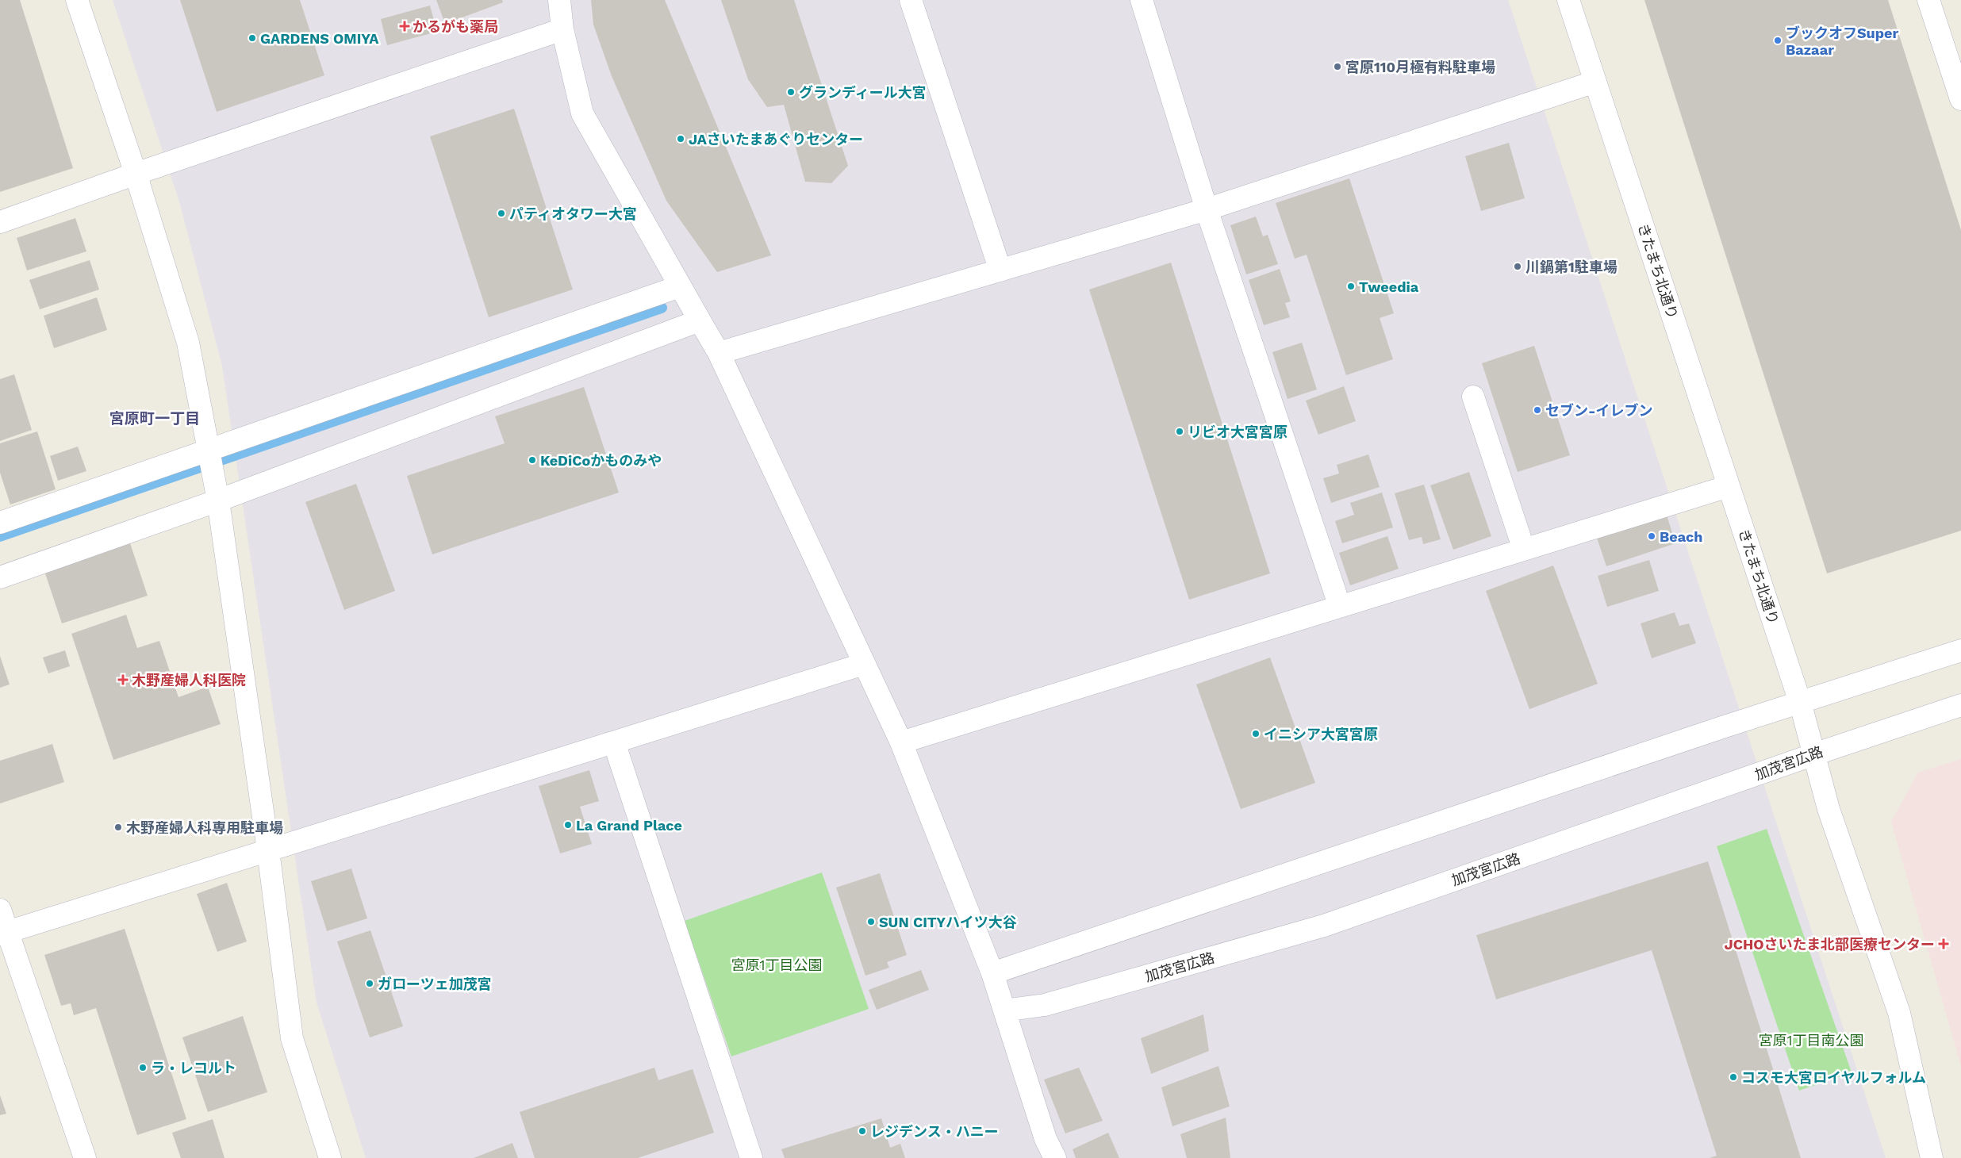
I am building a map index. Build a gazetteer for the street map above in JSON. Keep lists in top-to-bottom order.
{
  "streets": {
    "street": ["きたまち北通り", "加茂宮広路"]
  },
  "crossings": [
    ["きたまち北通り", "加茂宮広路"]
  ],
  "districts": ["宮原町一丁目"],
  "parks": ["宮原1丁目公園", "宮原1丁目南公園"],
  "places": {
    "health": ["かるがも薬局", "木野産婦人科医院", "JCHOさいたま北部医療センター"],
    "other": [
      "GARDENS OMIYA",
      "ブックオフSuper Bazaar",
      "宮原110月極有料駐車場",
      "グランディール大宮",
      "JAさいたまあぐりセンター",
      "パティオタワー大宮",
      "川鍋第1駐車場",
      "Tweedia",
      "セブン-イレブン",
      "リビオ大宮宮原",
      "KeDiCoかものみや",
      "Beach",
      "イニシア大宮宮原",
      "La Grand Place",
      "木野産婦人科専用駐車場",
      "SUN CITYハイツ大谷",
      "ガローツェ加茂宮",
      "ラ・レコルト",
      "コスモ大宮ロイヤルフォルム",
      "レジデンス・ハニー"
    ]
  }
}
